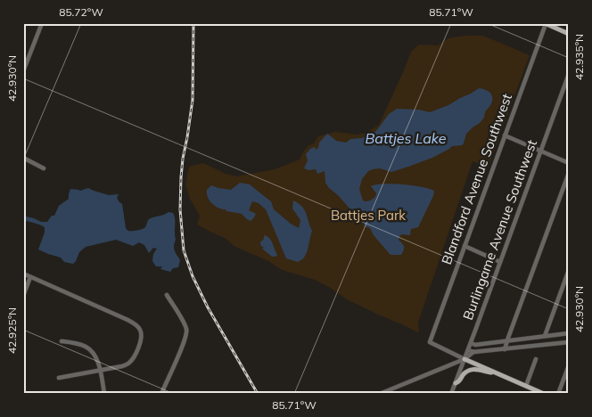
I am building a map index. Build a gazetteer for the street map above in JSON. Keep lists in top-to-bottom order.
{
  "streets": {
    "street": ["Blandford Avenue Southwest", "Burlingame Avenue Southwest"]
  },
  "crossings": [
    ["Blandford Avenue Southwest", "Burlingame Avenue Southwest"]
  ],
  "water": ["Battjes Lake"],
  "parks": ["Battjes Park"],
  "coordinates": [
    "85.72°W",
    "85.71°W",
    "42.935°N",
    "42.930°N",
    "42.925°N"
  ]
}
